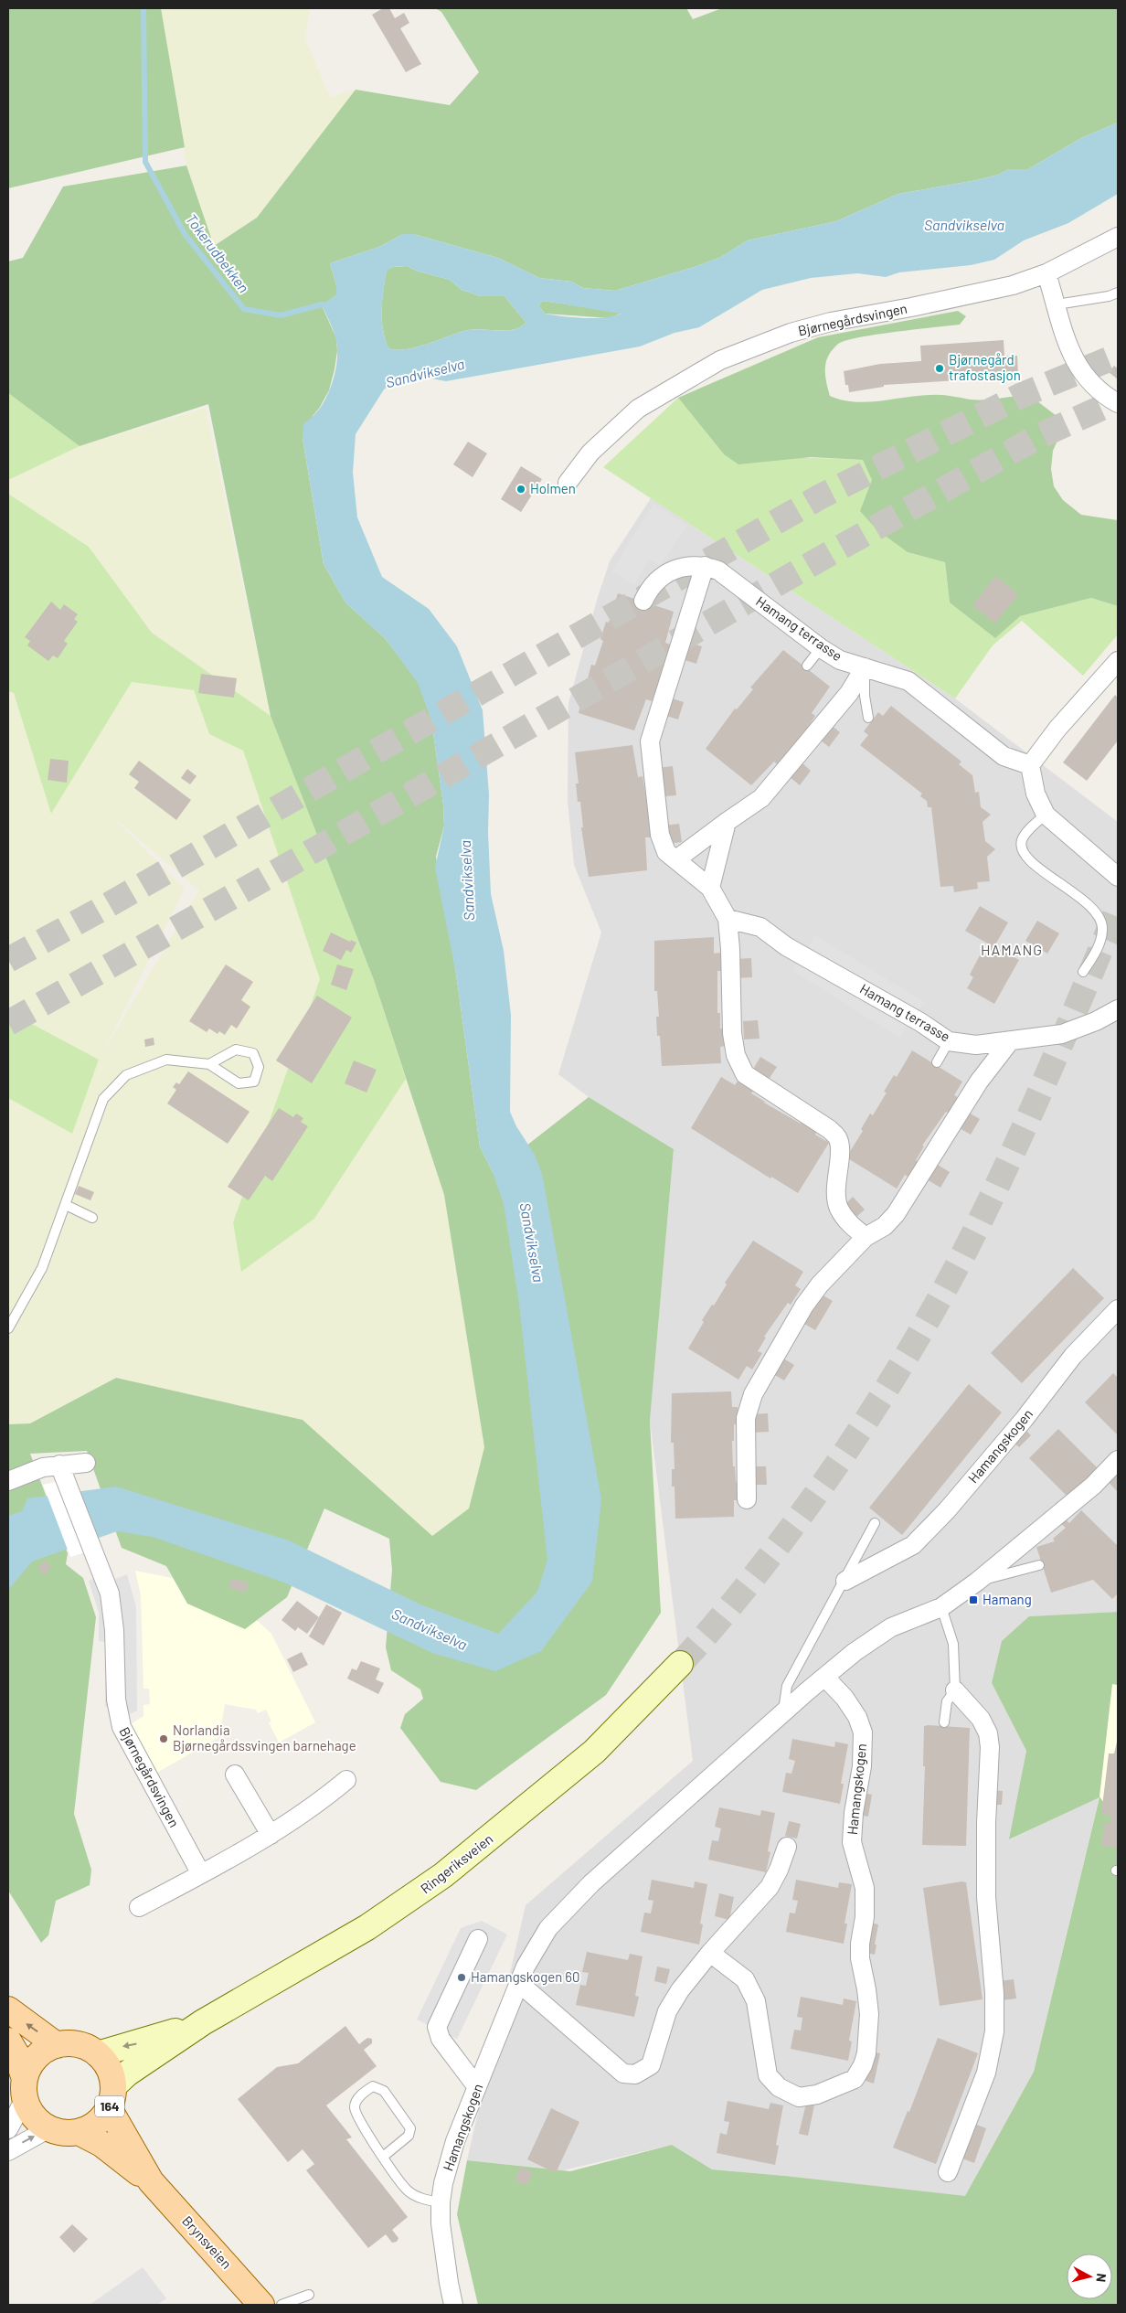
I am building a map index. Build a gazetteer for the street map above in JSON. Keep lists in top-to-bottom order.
{
  "streets": {
    "main road": ["Ringeriksveien", "164", "Brynsveien"],
    "street": ["Bjørnegårdsvingen", "Hamang terrasse", "Hamangskogen"]
  },
  "crossings": [
    ["Ringeriksveien", "164"],
    ["Ringeriksveien", "Brynsveien"],
    ["164", "Brynsveien"]
  ],
  "districts": ["HAMANG"],
  "water": ["Sandvikselva", "Tokerudbekken"],
  "places": {
    "other": [
      "Bjørnegård trafostasjon",
      "Holmen",
      "Norlandia Bjørnegårdssvingen barnehage",
      "Hamangskogen 60"
    ],
    "transit": ["Hamang"]
  },
  "north": "right"
}
